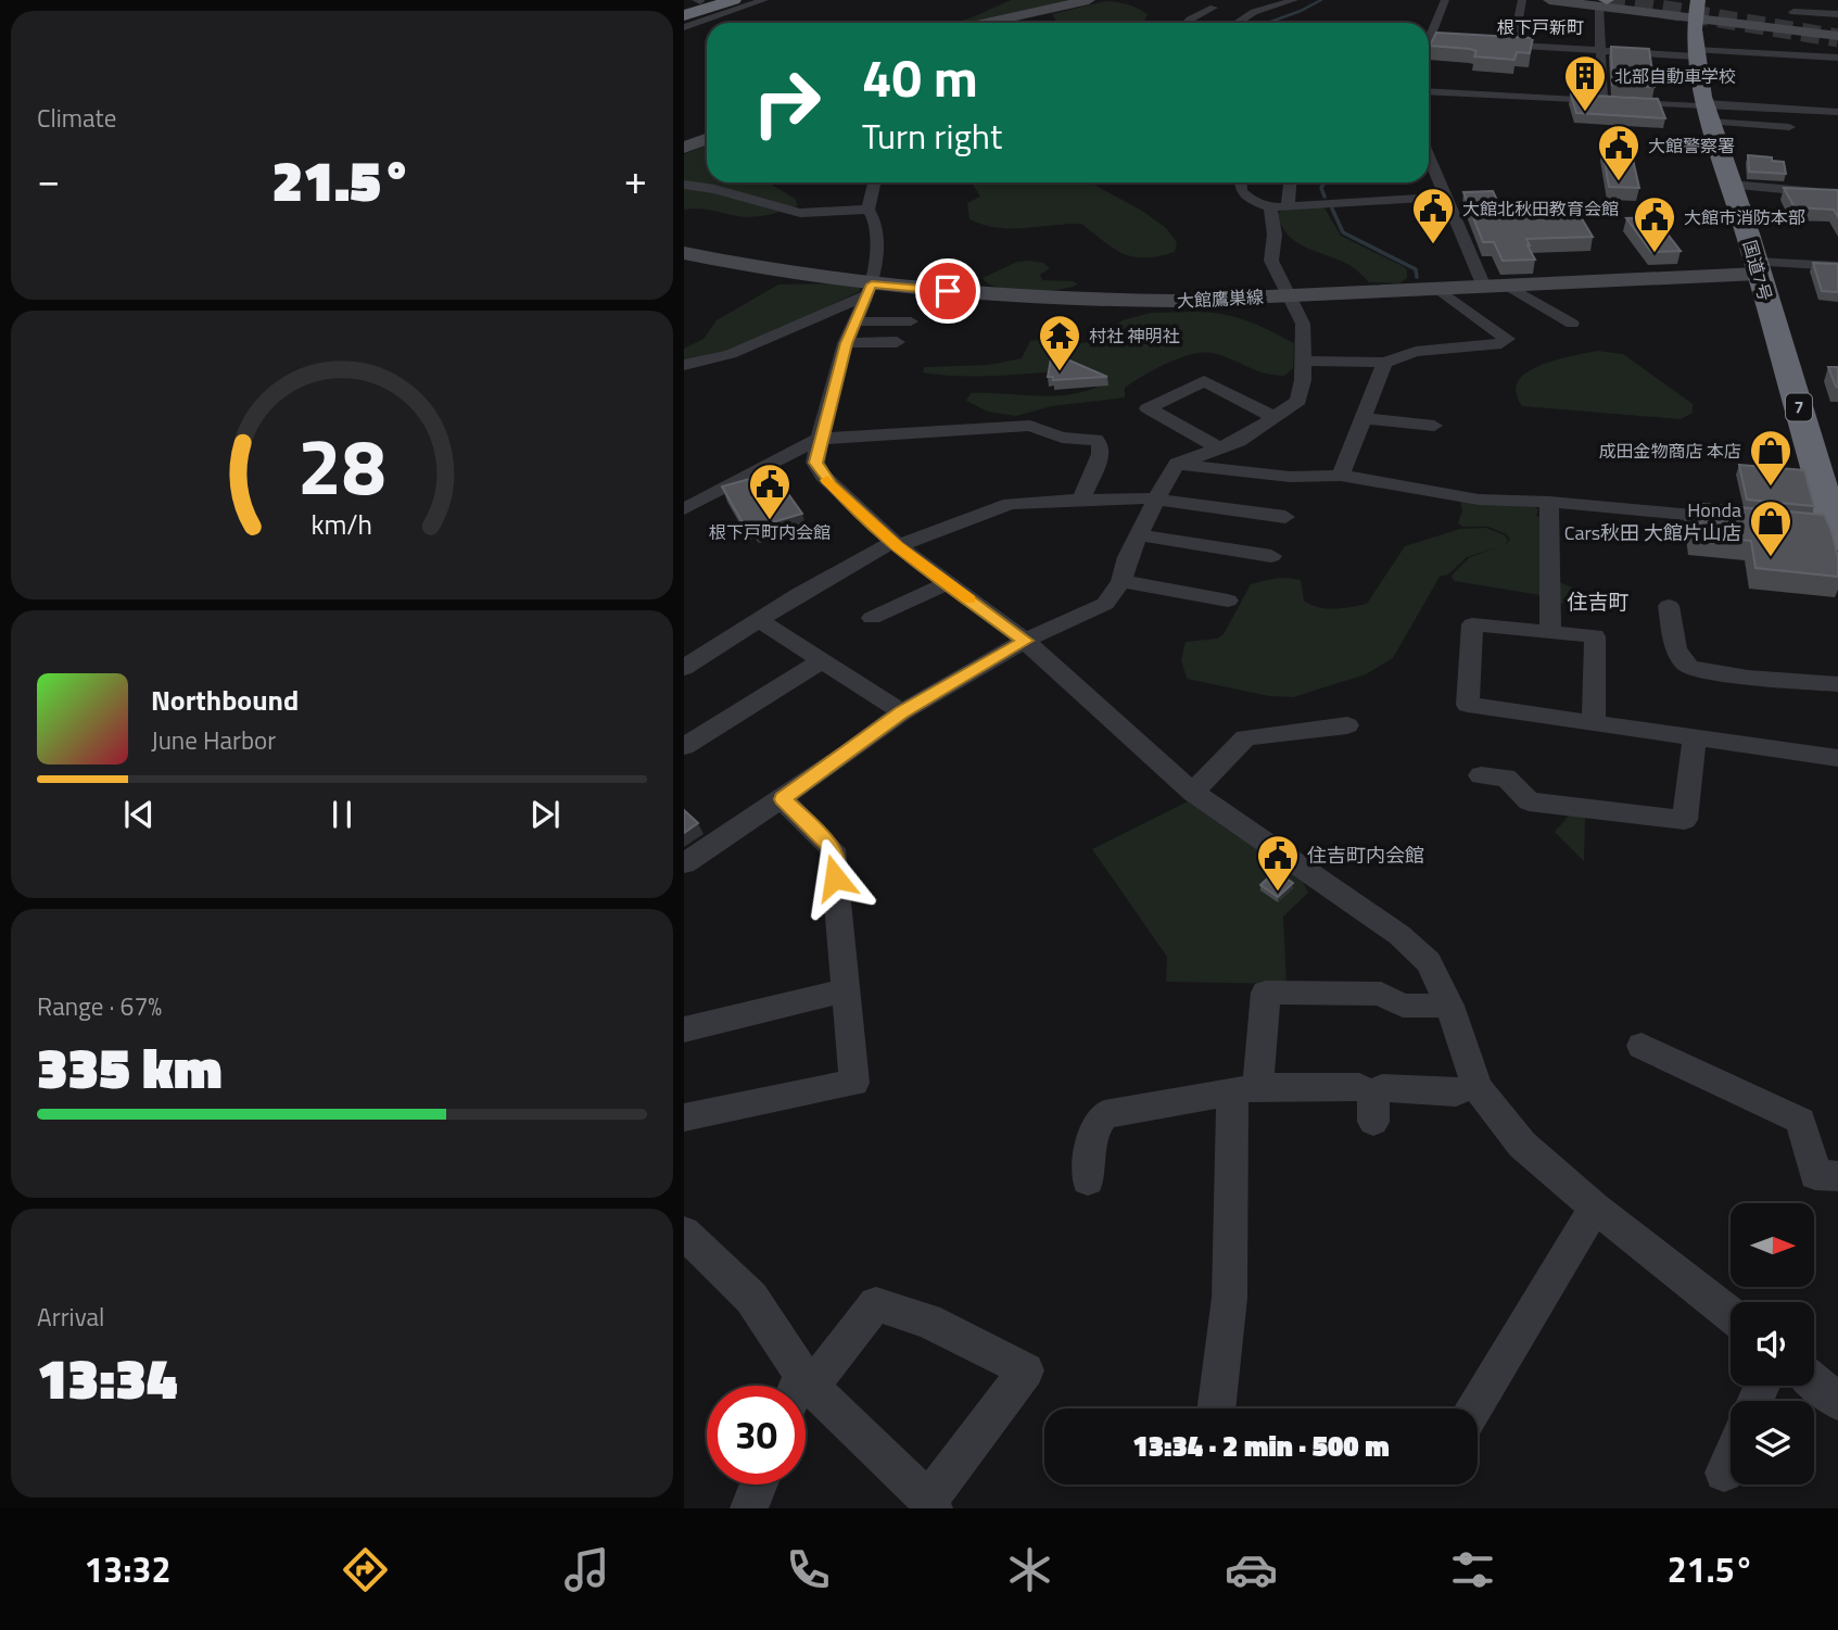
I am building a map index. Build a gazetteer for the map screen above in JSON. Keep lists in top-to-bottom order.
{
  "streets": {
    "highway": ["国道7号", "7"],
    "main road": ["大館鷹巣線"]
  },
  "crossings": [
    ["国道7号", "大館鷹巣線"]
  ],
  "districts": ["根下戸新町", "住吉町"],
  "places": {
    "building": ["北部自動車学校"],
    "public building": [
      "大館警察署",
      "大館北秋田教育会館",
      "大館市消防本部",
      "根下戸町内会館",
      "住吉町内会館"
    ],
    "temple": ["村社 神明社"],
    "shop": ["成田金物商店 本店", "Honda Cars秋田 大館片山店"]
  },
  "north": "right",
  "page": {
    "tile": [
      "Climate",
      ["Range · 67%", "335 km"],
      ["Arrival", "13:34"]
    ],
    "turn": ["40 m", "Turn right"],
    "heat": ["−", "21.5°", "+"],
    "song": ["Northbound", "June Harbor"],
    "limit": "30",
    "trip": "13:34 · 2 min · 500 m",
    "tabs": ["13:32", "21.5°"],
    "gauge": ["28", "km/h"]
  }
}
